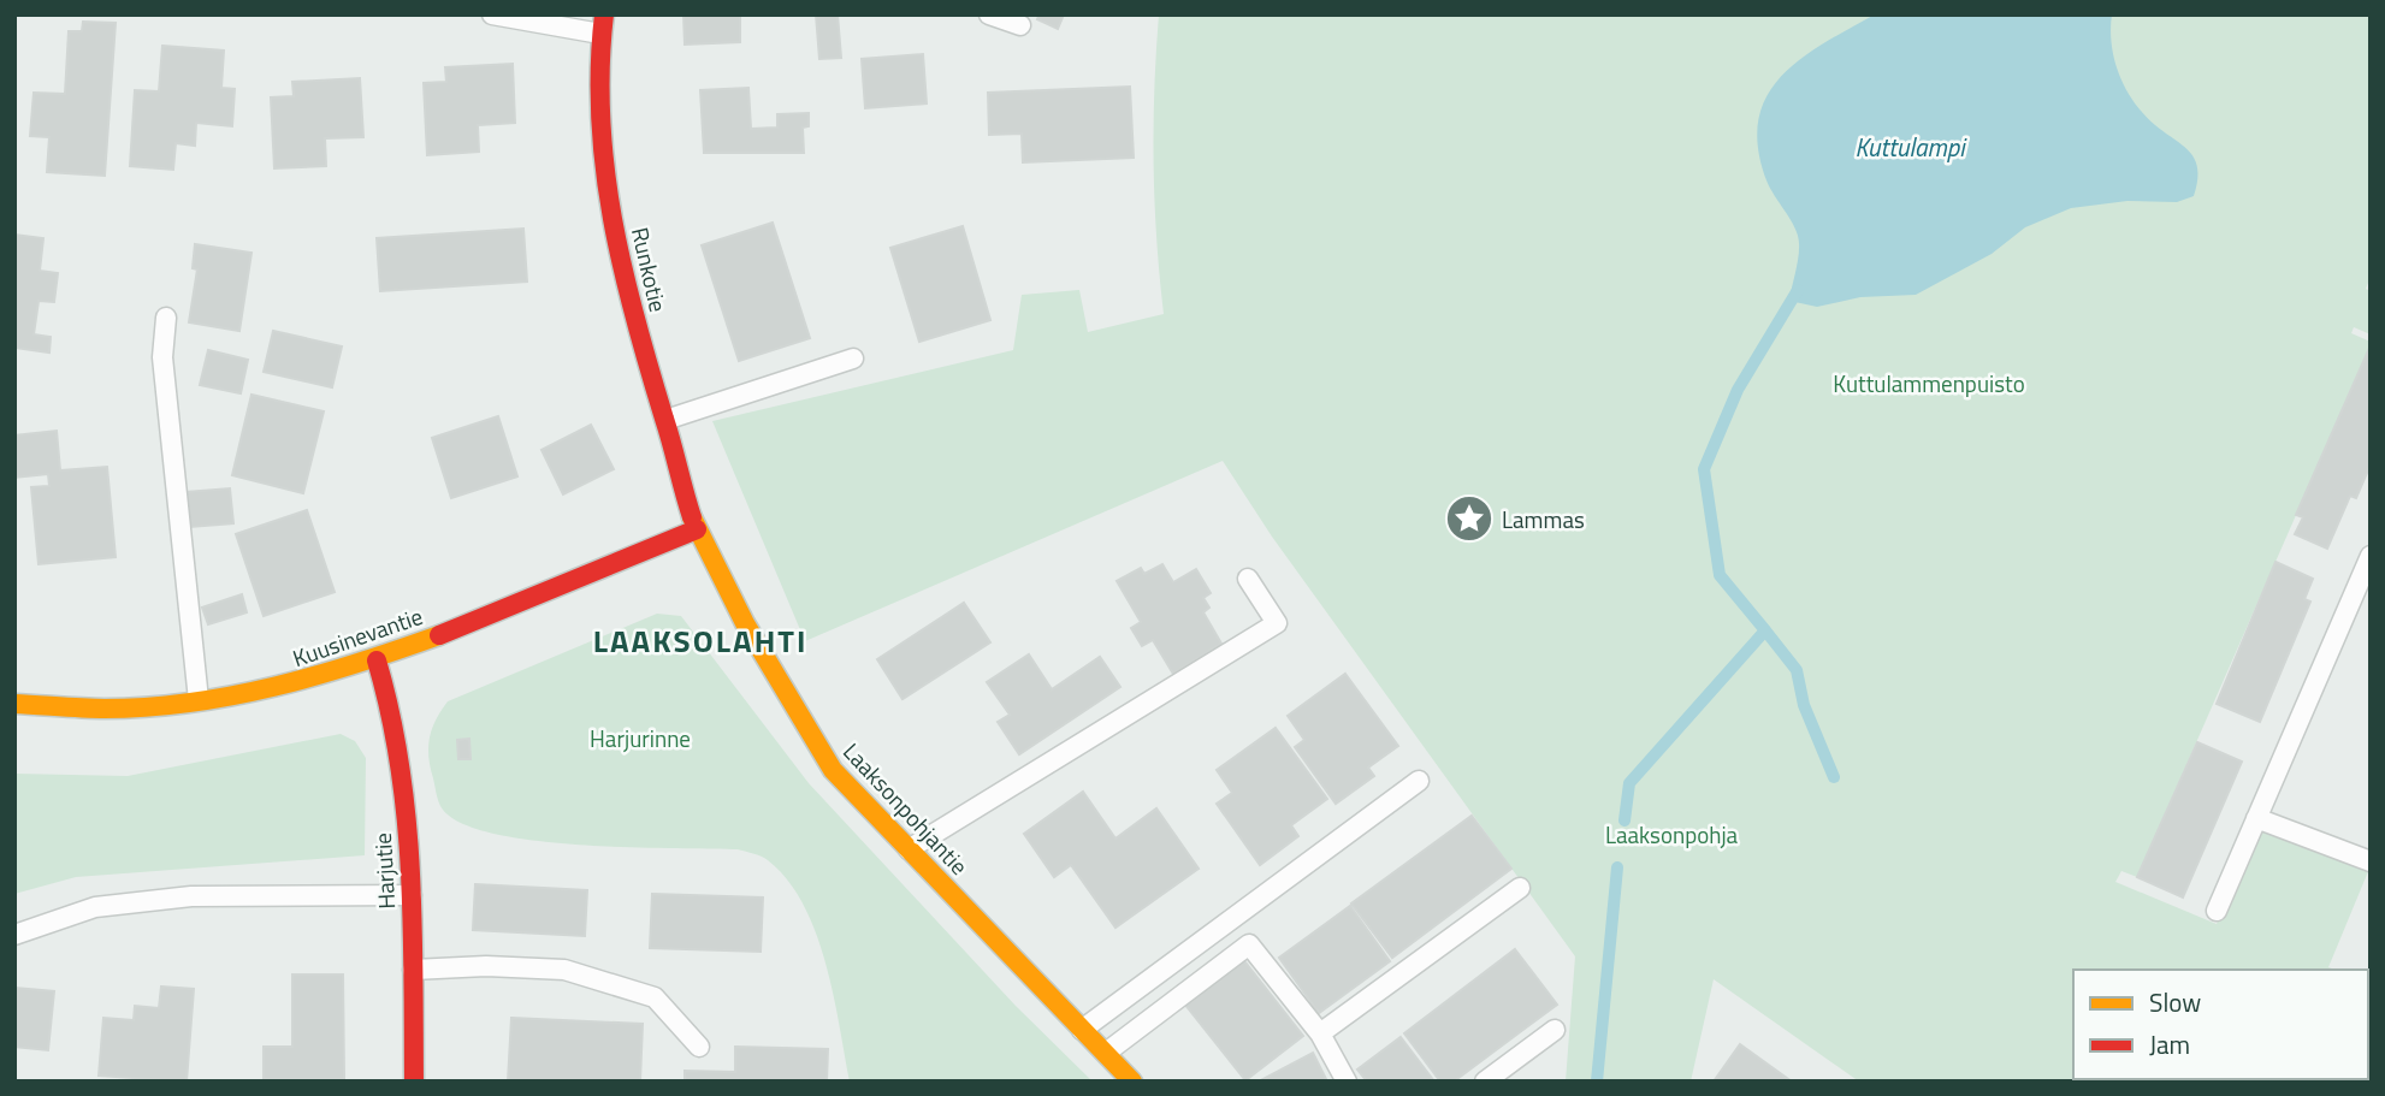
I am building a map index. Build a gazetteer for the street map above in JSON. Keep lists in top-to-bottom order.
{
  "streets": {
    "street": [
      "Runkotie",
      "Kuusinevantie",
      "Laaksonpohjantie",
      "Harjutie"
    ]
  },
  "crossings": [
    ["Runkotie", "Kuusinevantie"],
    ["Runkotie", "Laaksonpohjantie"],
    ["Kuusinevantie", "Laaksonpohjantie"],
    ["Kuusinevantie", "Harjutie"]
  ],
  "districts": ["LAAKSOLAHTI"],
  "water": ["Kuttulampi"],
  "parks": ["Kuttulammenpuisto", "Harjurinne", "Laaksonpohja"],
  "places": {
    "place": ["Lammas"]
  },
  "legend": ["Slow", "Jam"]
}
